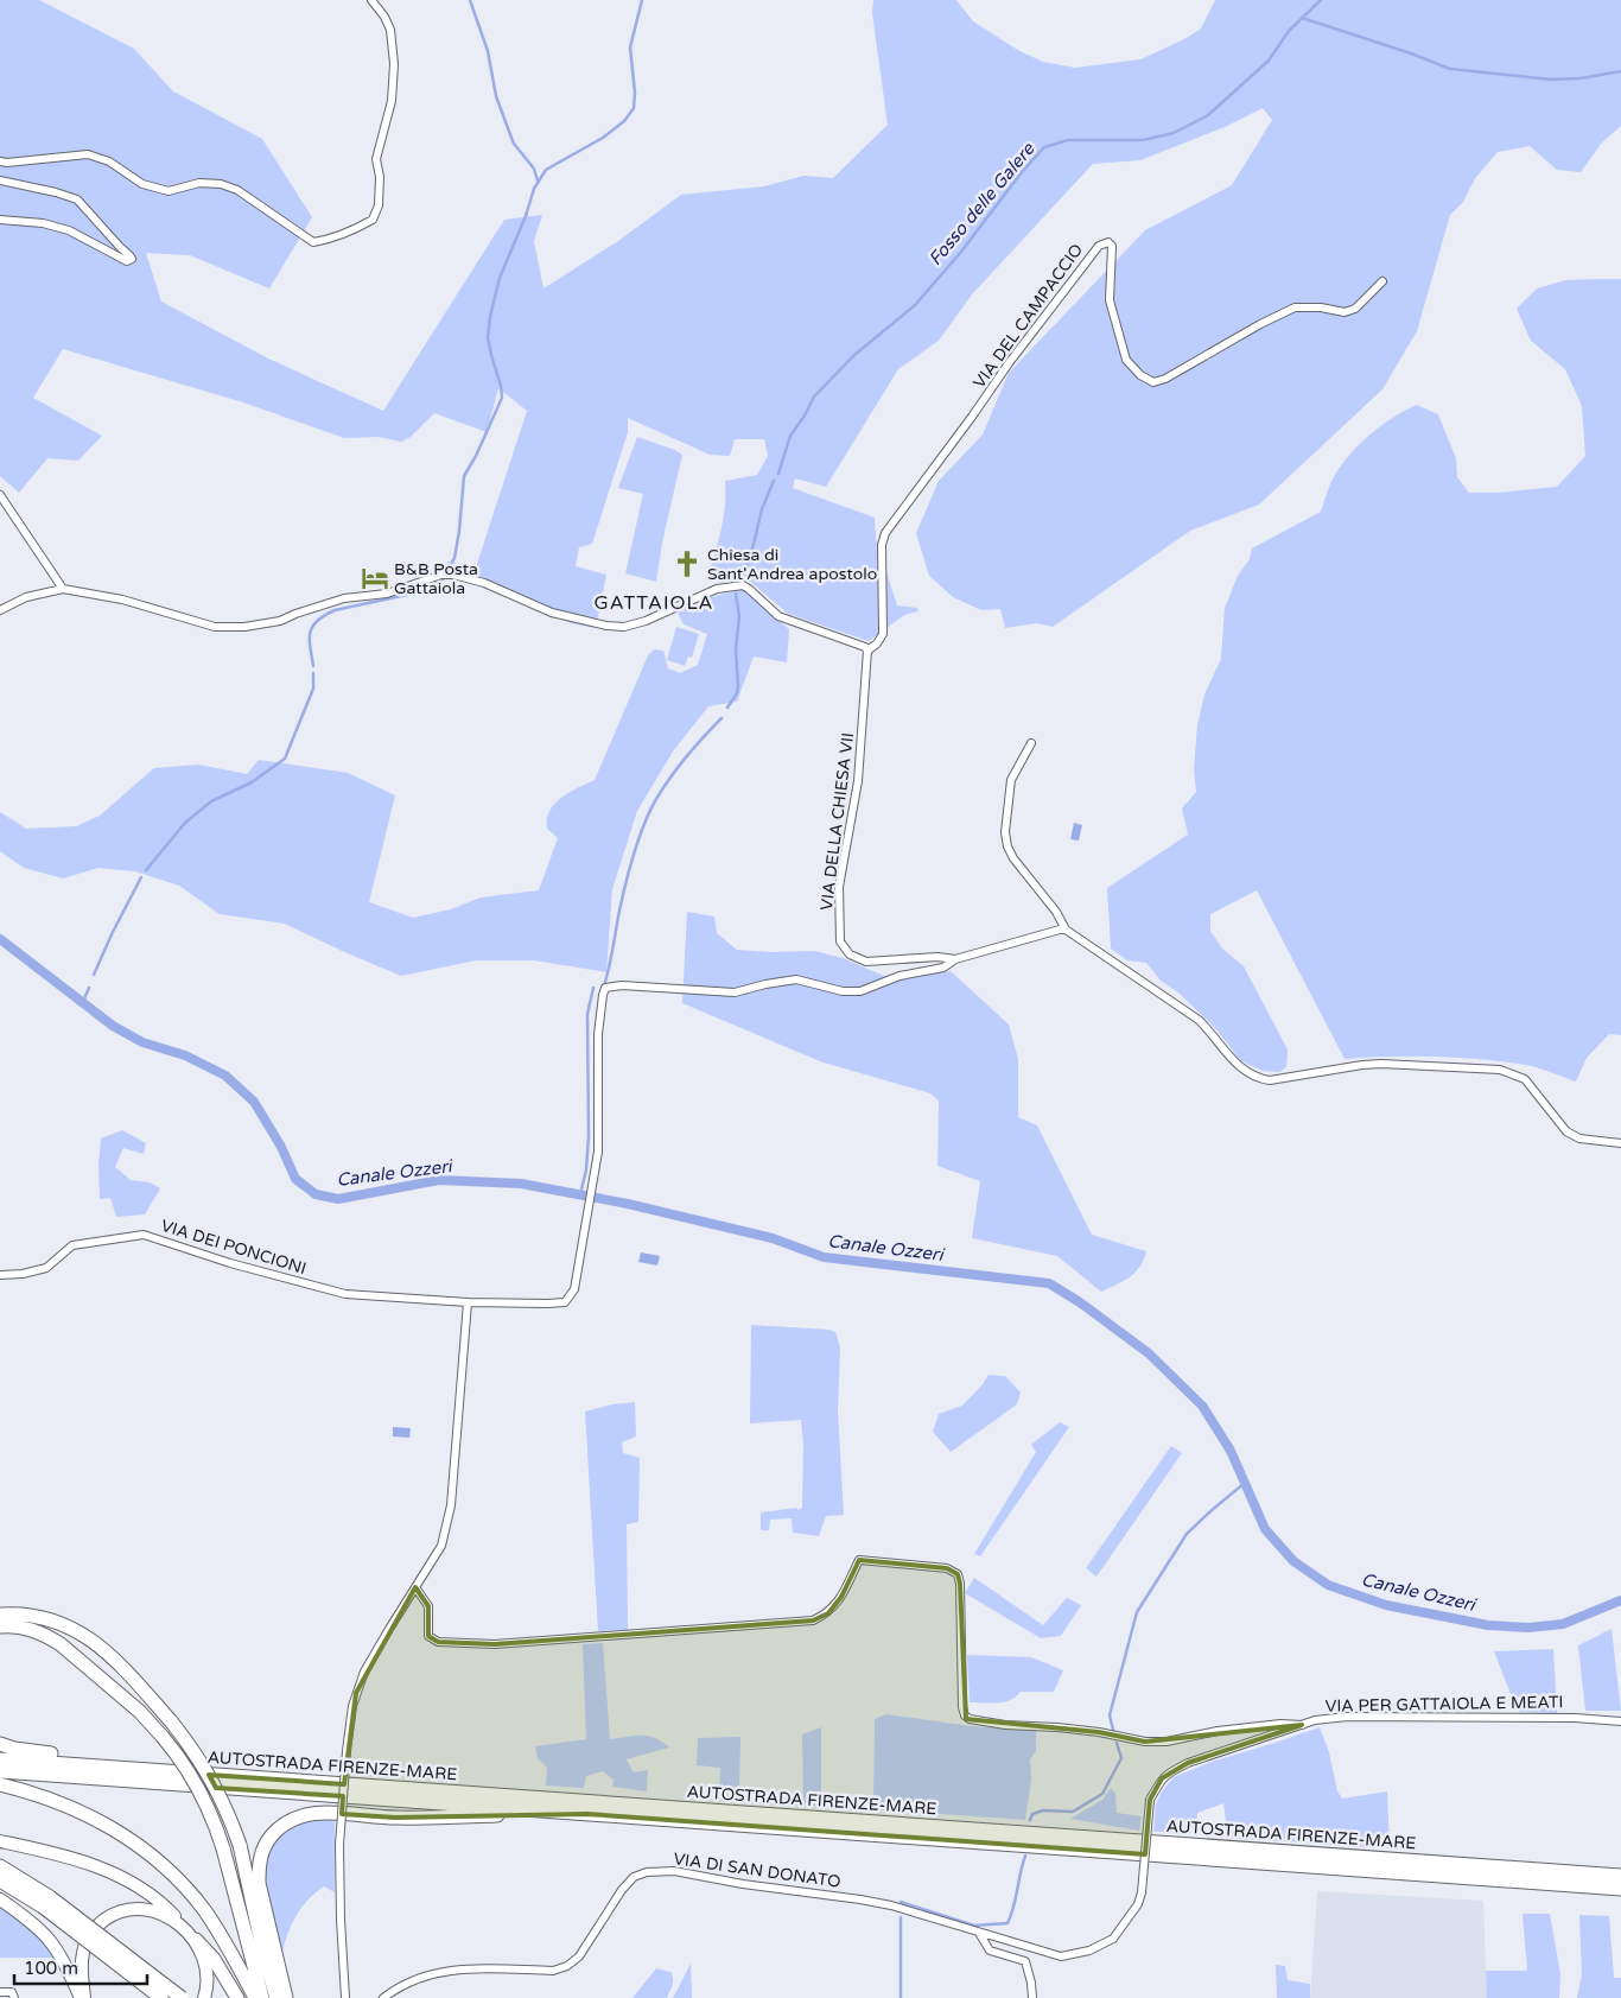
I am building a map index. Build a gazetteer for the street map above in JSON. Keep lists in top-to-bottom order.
{
  "streets": {
    "highway": ["AUTOSTRADA FIRENZE-MARE"],
    "street": [
      "VIA DEL CAMPACCIO",
      "VIA DELLA CHIESA VII",
      "VIA DEI PONCIONI",
      "VIA PER GATTAIOLA E MEATI",
      "VIA DI SAN DONATO"
    ]
  },
  "crossings": [
    ["VIA DEL CAMPACCIO", "VIA DELLA CHIESA VII"],
    ["VIA DELLA CHIESA VII", "VIA DEI PONCIONI"],
    ["VIA PER GATTAIOLA E MEATI", "VIA DI SAN DONATO"]
  ],
  "districts": ["GATTAIOLA"],
  "water": ["Fosso delle Galere", "Canale Ozzeri"],
  "places": {
    "church": ["Chiesa di Sant'Andrea apostolo"],
    "hotel": ["B&B Posta Gattaiola"]
  },
  "scale_bar": "100 m"
}
